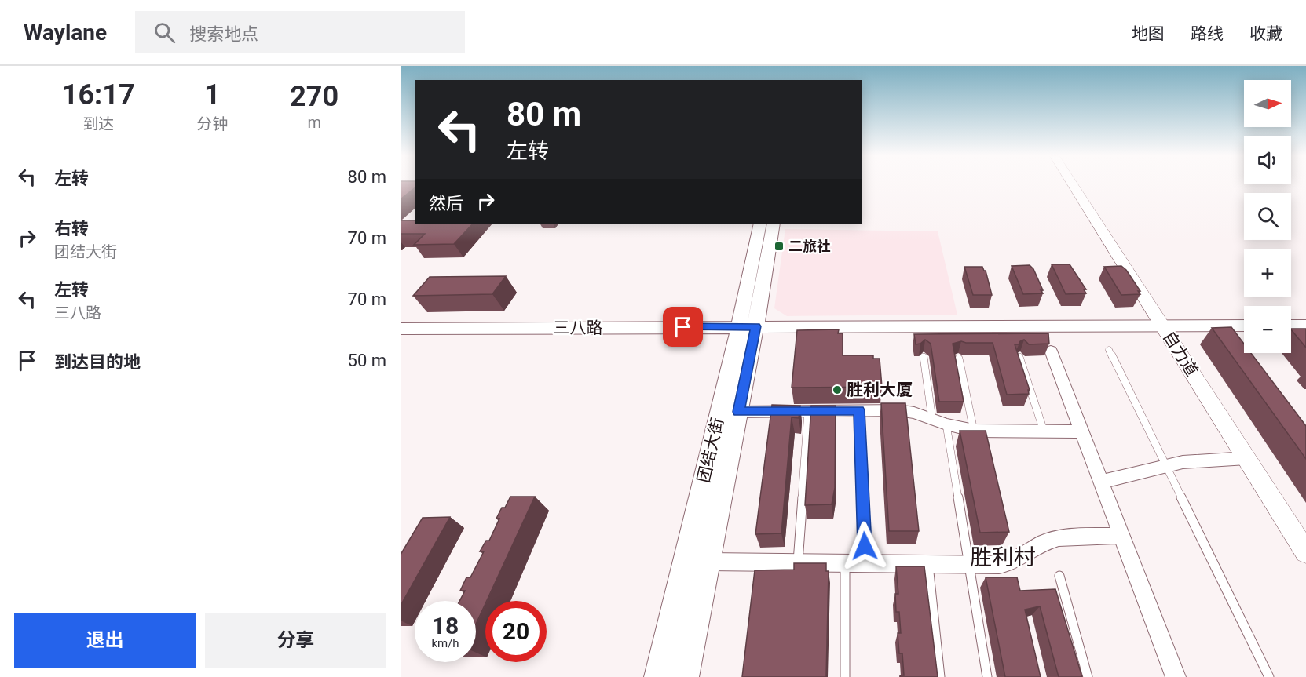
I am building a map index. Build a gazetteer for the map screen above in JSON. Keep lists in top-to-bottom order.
{
  "streets": {
    "main road": ["三八路", "团结大街"],
    "street": ["自力道"]
  },
  "crossings": [
    ["三八路", "自力道"],
    ["三八路", "团结大街"]
  ],
  "districts": ["胜利村"],
  "places": {
    "transit": ["二旅社"],
    "other": ["胜利大厦"]
  },
  "north": "right",
  "page": {
    "header": "Waylane",
    "search": "搜索地点",
    "nav": ["地图", "路线", "收藏"],
    "eta": [
      "16:17",
      "到达",
      "1",
      "分钟",
      "270",
      "m"
    ],
    "map_buttons": ["+", "−"],
    "turn": ["80 m", "左转"],
    "list": [
      {
        "name": "左转",
        "value": "80 m"
      },
      {
        "name": "右转",
        "note": "团结大街",
        "value": "70 m"
      },
      {
        "name": "左转",
        "note": "三八路",
        "value": "70 m"
      },
      {
        "name": "到达目的地",
        "value": "50 m"
      }
    ],
    "then": "然后",
    "speed": "18 km/h",
    "limit": "20",
    "buttons": ["退出", "分享"]
  }
}
